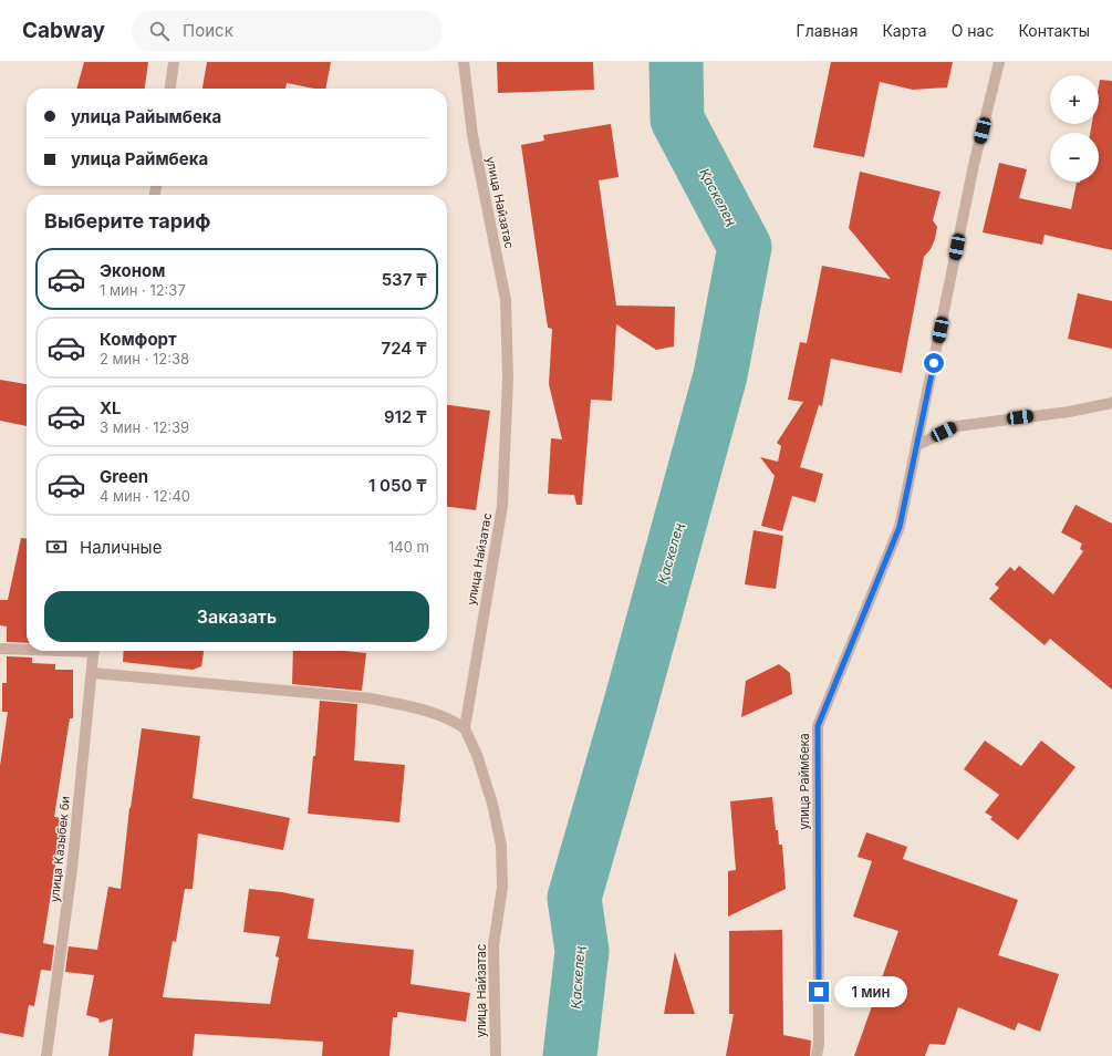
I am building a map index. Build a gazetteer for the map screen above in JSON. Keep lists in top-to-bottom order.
{
  "streets": {
    "street": ["улица Найзатас", "улица Раймбека", "улица Казыбек би"]
  },
  "water": ["Қаскелең"],
  "page": {
    "header": "Cabway",
    "search": "Поиск",
    "nav": [
      "Главная",
      "Карта",
      "О нас",
      "Контакты"
    ],
    "map_buttons": ["+", "−"],
    "banner": ["улица Райымбека", "улица Раймбека"],
    "heading": "Выберите тариф",
    "list": [
      {
        "name": "Эконом",
        "note": "1 мин · 12:37",
        "value": "537 ₸"
      },
      {
        "name": "Комфорт",
        "note": "2 мин · 12:38",
        "value": "724 ₸"
      },
      {
        "name": "XL",
        "note": "3 мин · 12:39",
        "value": "912 ₸"
      },
      {
        "name": "Green",
        "note": "4 мин · 12:40",
        "value": "1 050 ₸"
      }
    ],
    "pay": ["Наличные", "140 m"],
    "buttons": "Заказать",
    "bubble": "1 мин"
  }
}
